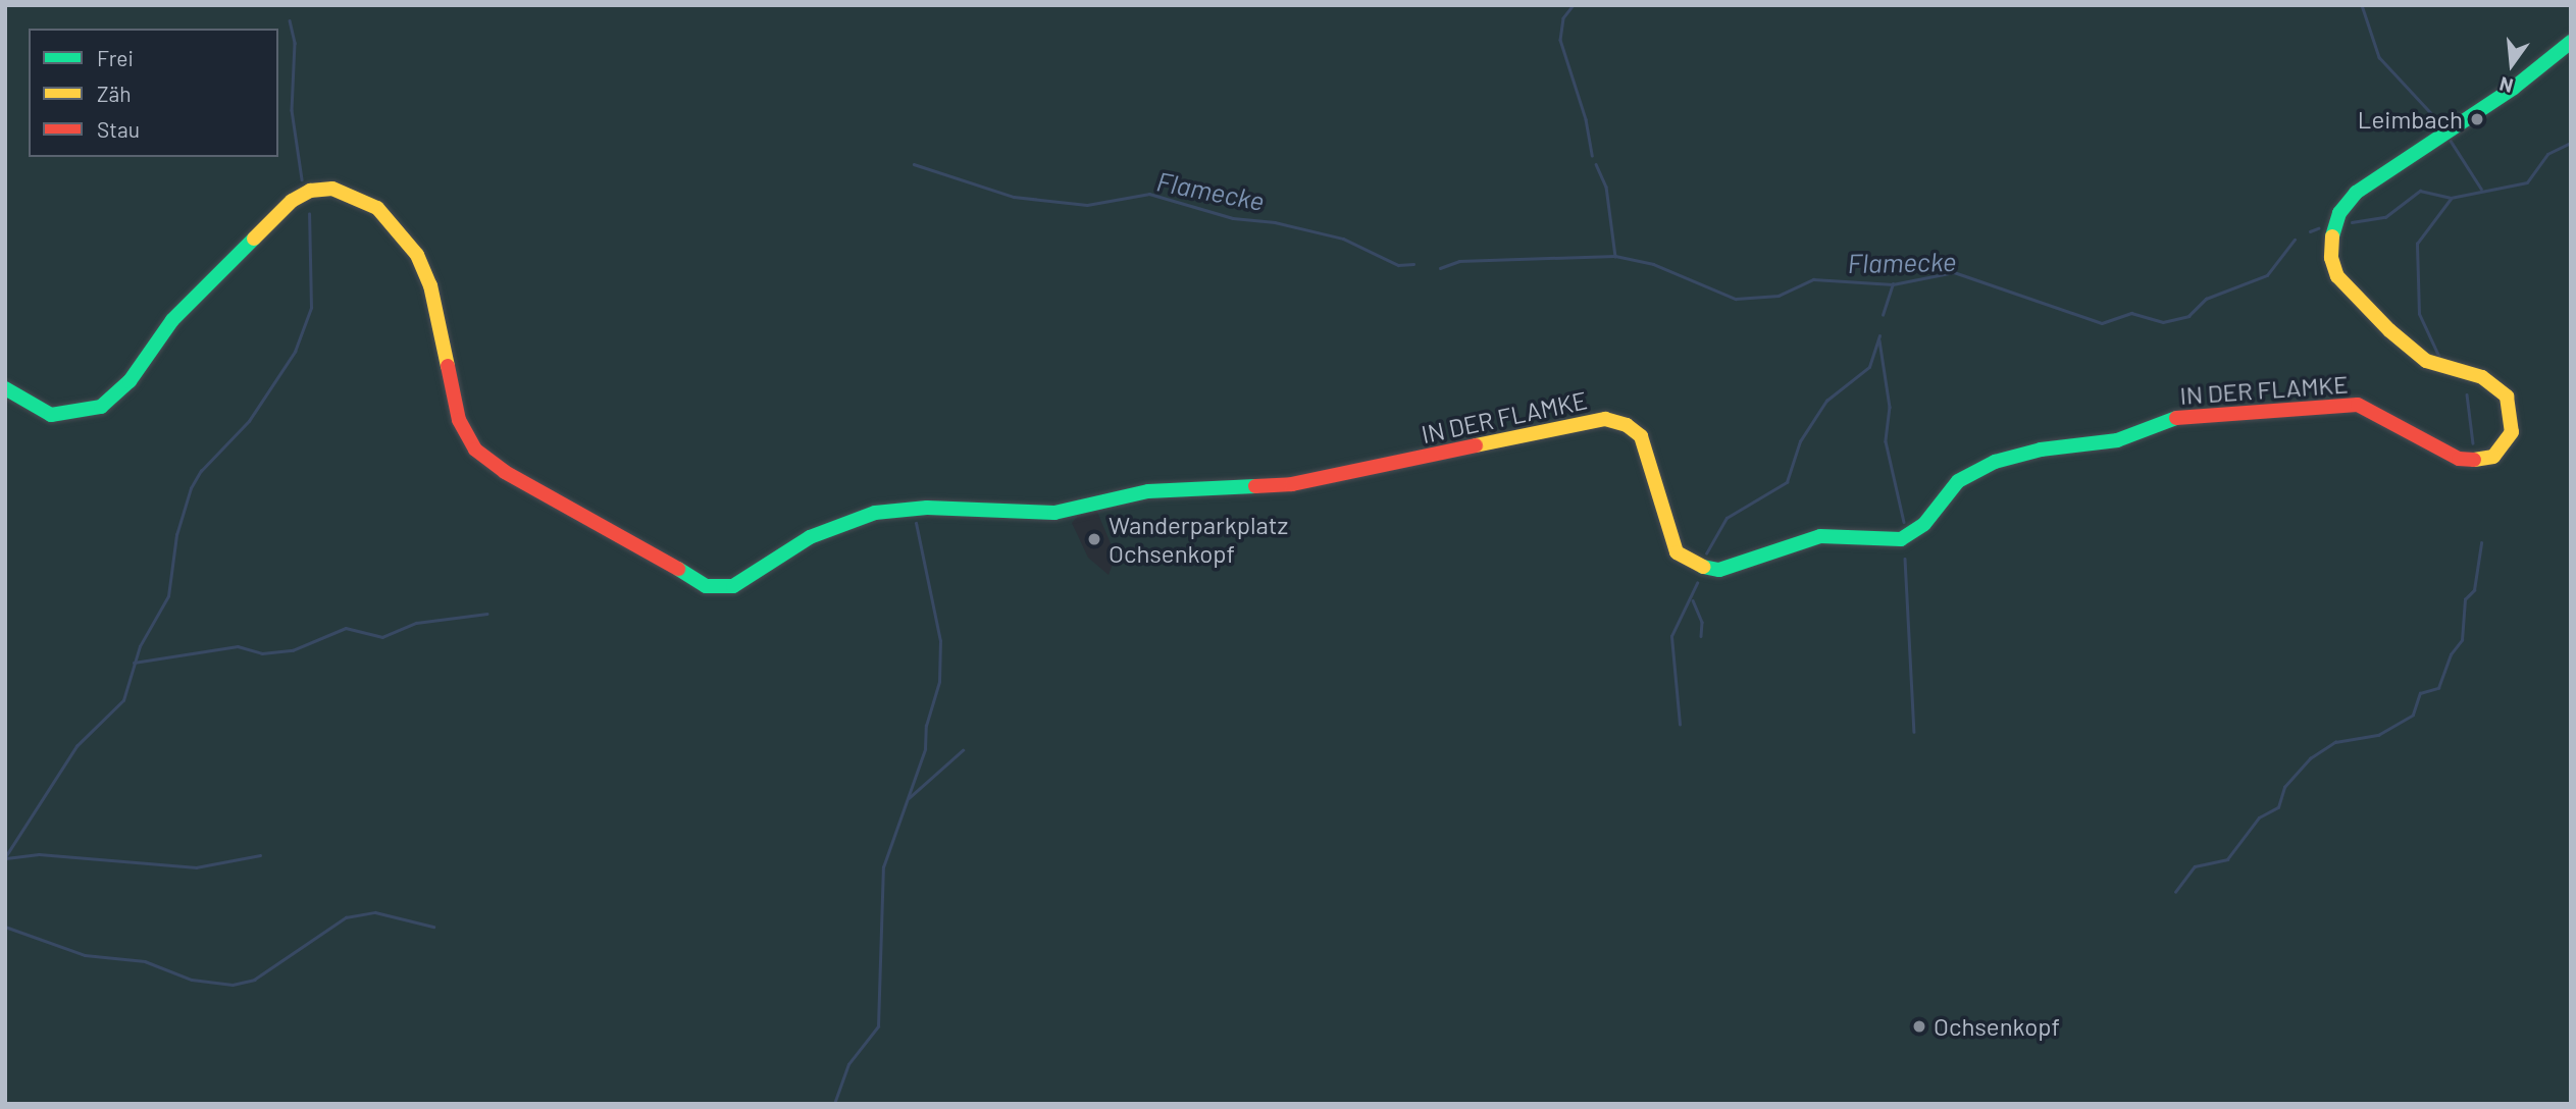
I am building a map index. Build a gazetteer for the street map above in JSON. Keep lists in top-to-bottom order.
{
  "streets": {
    "main road": ["IN DER FLAMKE"]
  },
  "water": ["Flamecke"],
  "places": ["Leimbach", "Wanderparkplatz Ochsenkopf", "Ochsenkopf"],
  "legend": ["Frei", "Zäh", "Stau"],
  "north": "bottom"
}
